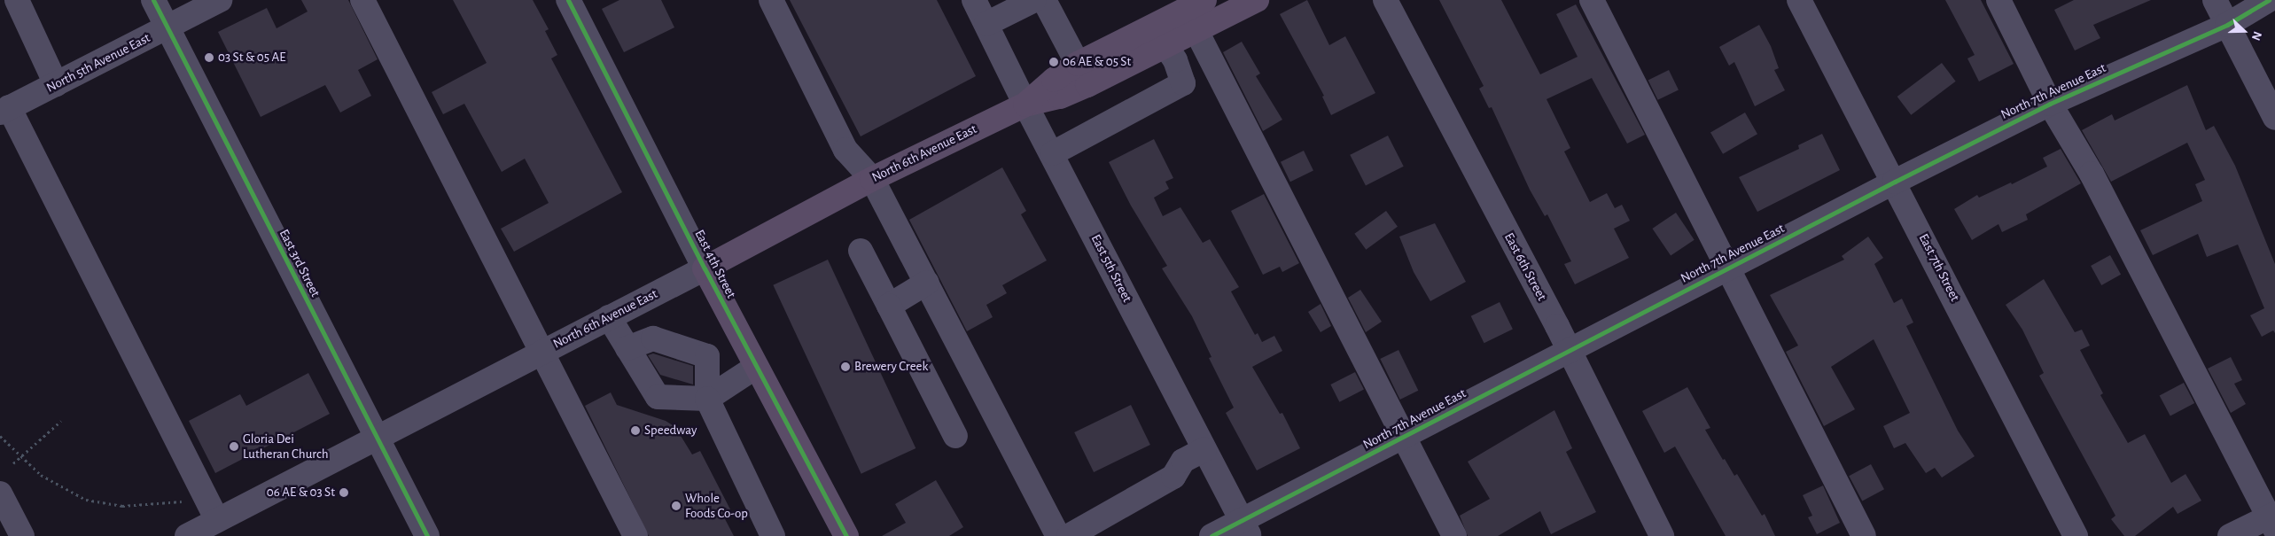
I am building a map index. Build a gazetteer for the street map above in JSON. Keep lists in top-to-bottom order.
{
  "streets": {
    "main road": ["North 6th Avenue East", "East 4th Street"],
    "street": [
      "North 5th Avenue East",
      "North 7th Avenue East",
      "East 3rd Street",
      "East 6th Street",
      "East 7th Street",
      "East 5th Street"
    ]
  },
  "crossings": [
    ["North 5th Avenue East", "East 3rd Street"],
    ["North 7th Avenue East", "East 6th Street"],
    ["North 7th Avenue East", "East 7th Street"],
    ["North 7th Avenue East", "East 5th Street"],
    ["North 6th Avenue East", "East 3rd Street"],
    ["North 6th Avenue East", "East 4th Street"],
    ["North 6th Avenue East", "East 5th Street"]
  ],
  "places": [
    "03 St & 05 AE",
    "06 AE & 05 St",
    "Brewery Creek",
    "Speedway",
    "Gloria Dei Lutheran Church",
    "06 AE & 03 St",
    "Whole Foods Co-op"
  ],
  "north": "right"
}
